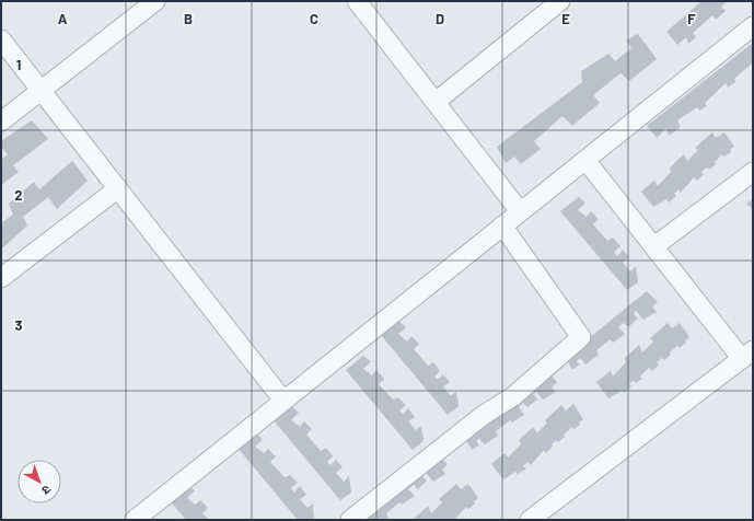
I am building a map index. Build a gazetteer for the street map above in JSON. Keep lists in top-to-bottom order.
{
  "north": "bottom right",
  "grid": {
    "columns": [
      "A",
      "B",
      "C",
      "D",
      "E",
      "F"
    ],
    "rows": ["1", "2", "3"]
  }
}
